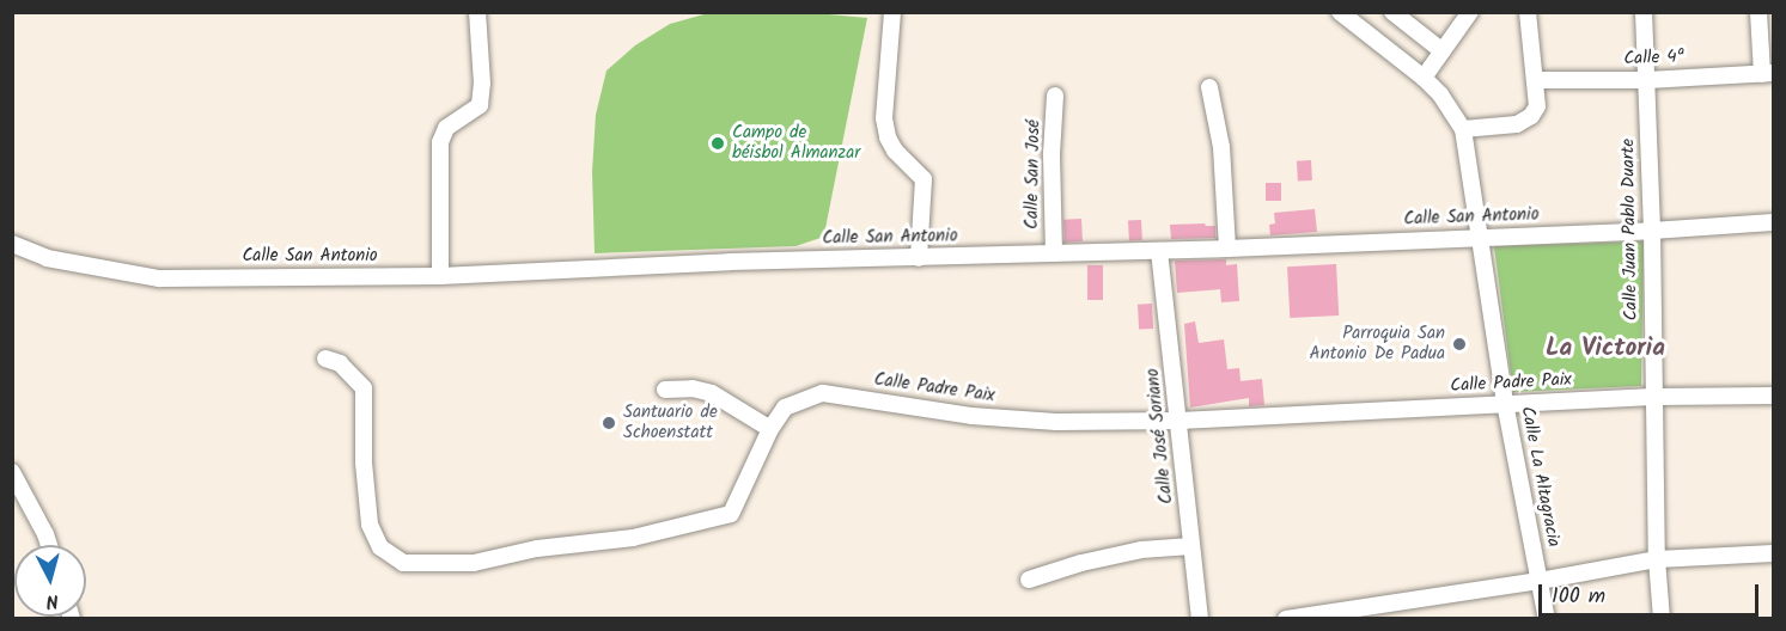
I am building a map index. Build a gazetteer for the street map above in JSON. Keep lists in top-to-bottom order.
{
  "streets": {
    "street": [
      "Calle 4ª",
      "Calle San José",
      "Calle San Antonio",
      "Calle Juan Pablo Duarte",
      "Calle Padre Paix",
      "Calle José Soriano",
      "Calle La Altagracia"
    ]
  },
  "crossings": [
    ["Calle 4ª", "Calle Juan Pablo Duarte"],
    ["Calle San José", "Calle San Antonio"],
    ["Calle San Antonio", "Calle Juan Pablo Duarte"],
    ["Calle San Antonio", "Calle José Soriano"],
    ["Calle San Antonio", "Calle La Altagracia"],
    ["Calle Juan Pablo Duarte", "Calle Padre Paix"],
    ["Calle Padre Paix", "Calle José Soriano"],
    ["Calle Padre Paix", "Calle La Altagracia"]
  ],
  "districts": ["La Victoria"],
  "places": ["Campo de béisbol Almanzar", "Parroquia San Antonio De Padua", "Santuario de Schoenstatt"],
  "scale_bar": "100 m",
  "north": "bottom"
}
